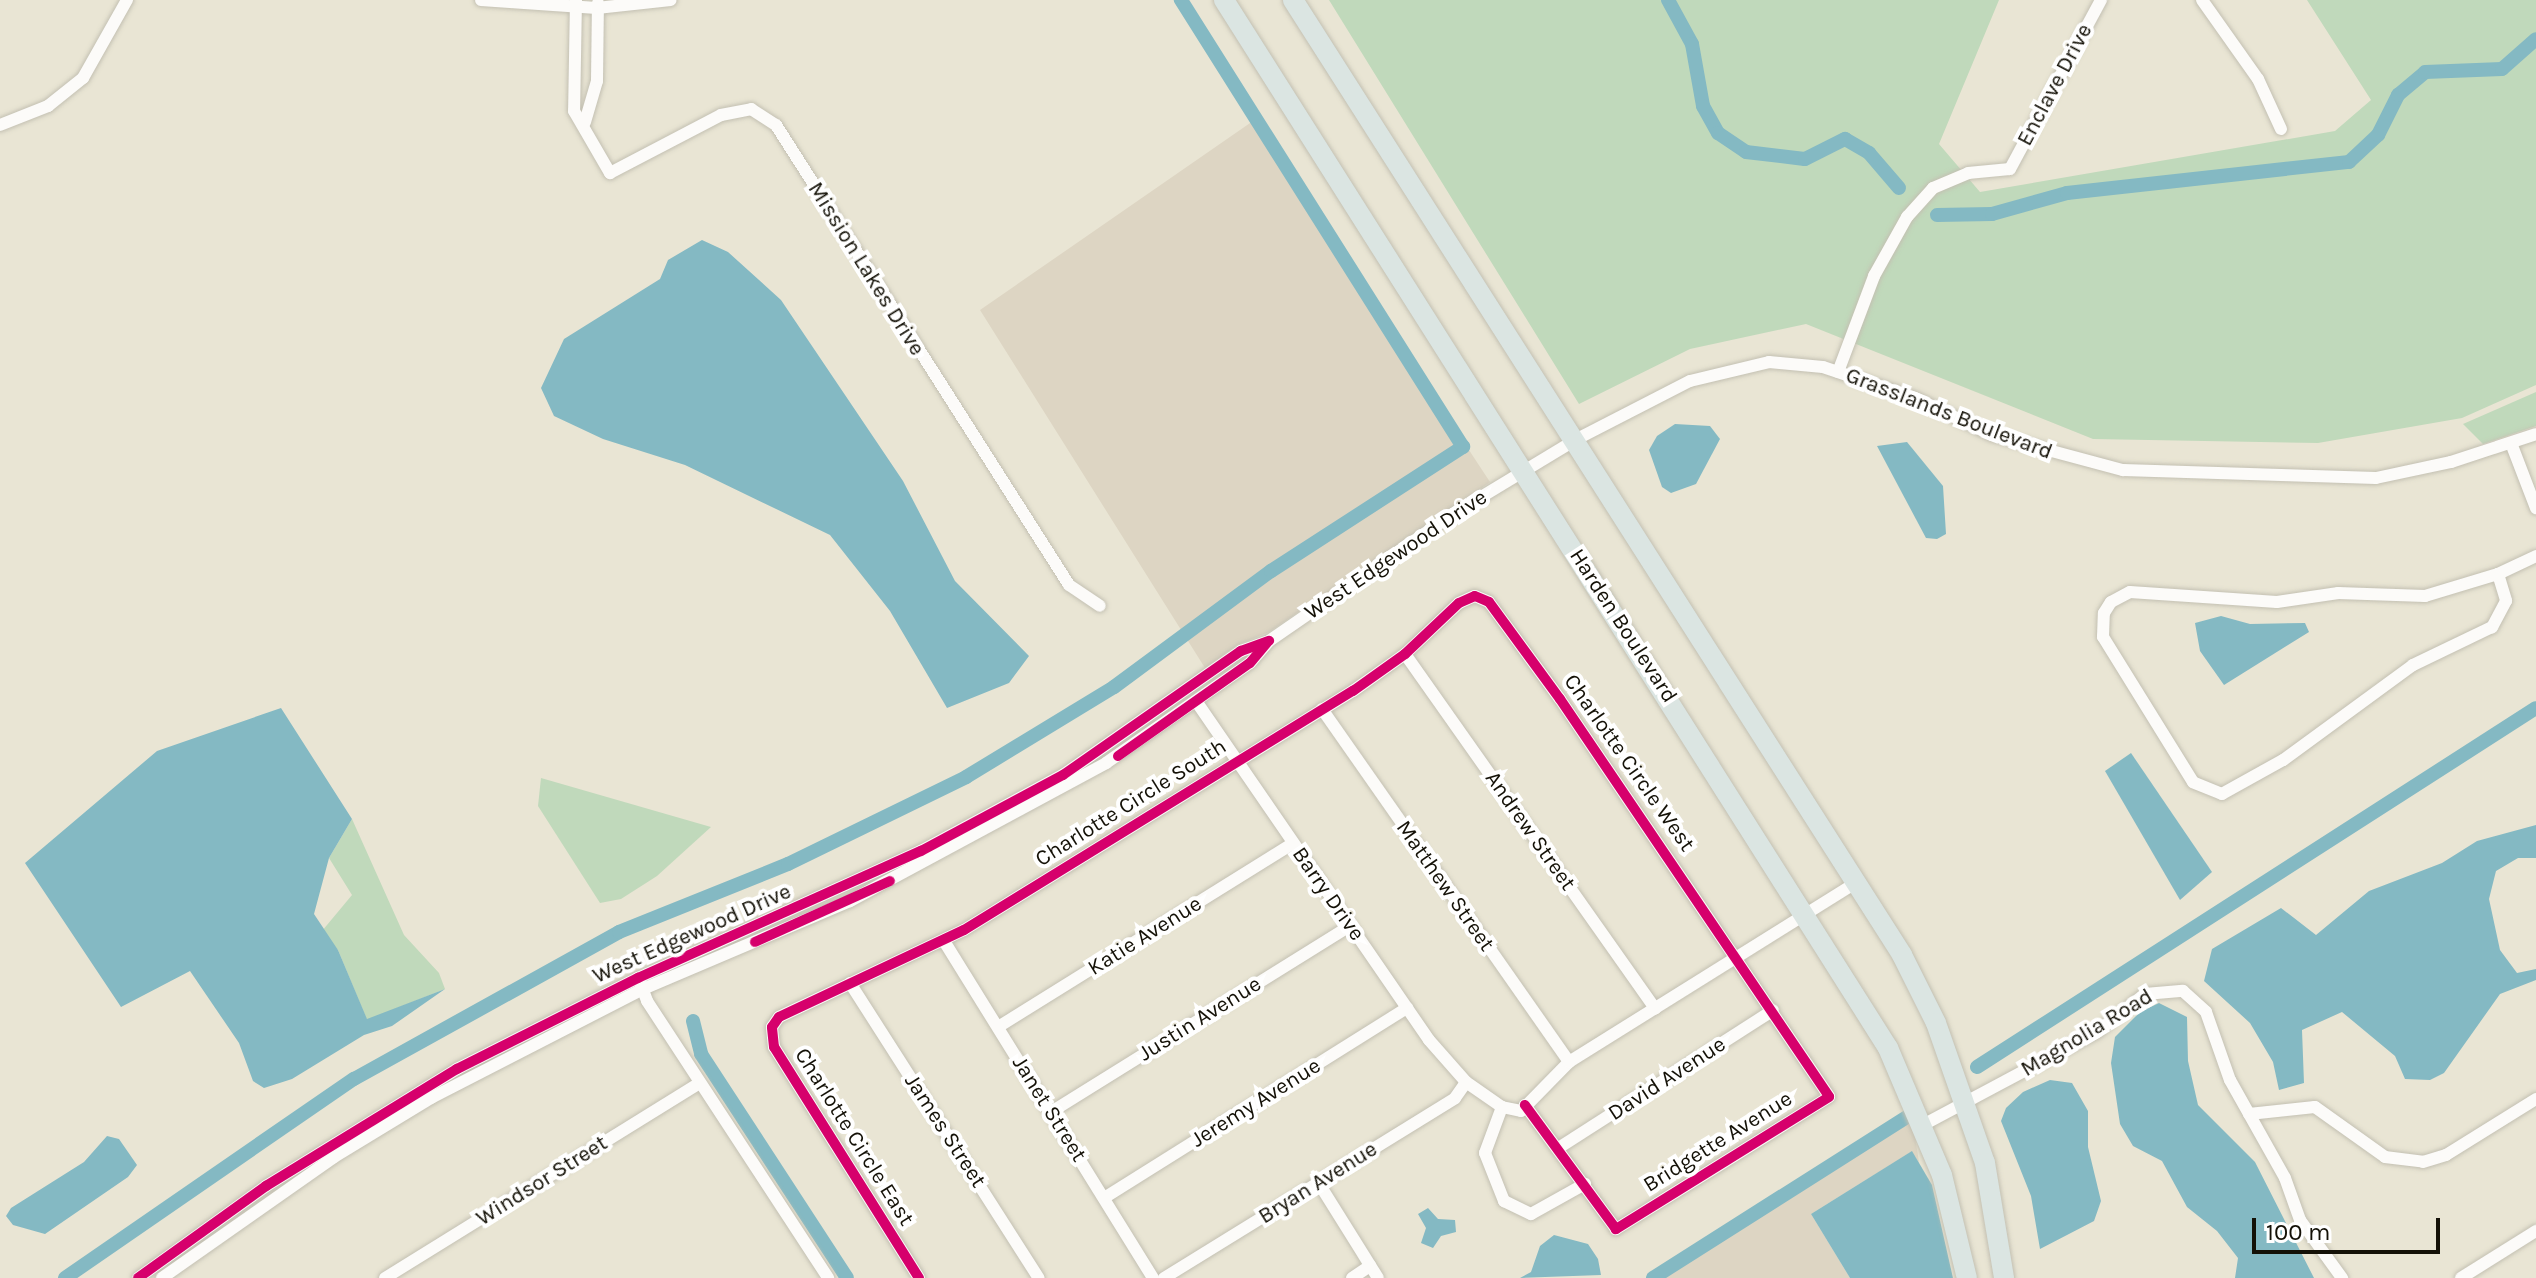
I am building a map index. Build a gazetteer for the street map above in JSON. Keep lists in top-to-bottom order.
{
  "streets": {
    "main road": ["Harden Boulevard"],
    "street": [
      "Enclave Drive",
      "Mission Lakes Drive",
      "Grasslands Boulevard",
      "West Edgewood Drive",
      "Charlotte Circle West",
      "Charlotte Circle South",
      "Andrew Street",
      "Matthew Street",
      "Barry Drive",
      "Katie Avenue",
      "Justin Avenue",
      "Magnolia Road",
      "David Avenue",
      "Jeremy Avenue",
      "Janet Street",
      "James Street",
      "Charlotte Circle East",
      "Bridgette Avenue",
      "Windsor Street",
      "Bryan Avenue"
    ]
  },
  "crossings": [
    ["Enclave Drive", "Grasslands Boulevard"],
    ["Grasslands Boulevard", "West Edgewood Drive"],
    ["Grasslands Boulevard", "Harden Boulevard"],
    ["West Edgewood Drive", "Harden Boulevard"],
    ["West Edgewood Drive", "Barry Drive"],
    ["Harden Boulevard", "Magnolia Road"],
    ["Charlotte Circle West", "Charlotte Circle South"],
    ["Charlotte Circle West", "Bridgette Avenue"],
    ["Charlotte Circle South", "Andrew Street"],
    ["Charlotte Circle South", "Matthew Street"],
    ["Charlotte Circle South", "Barry Drive"],
    ["Charlotte Circle South", "Janet Street"],
    ["Charlotte Circle South", "James Street"],
    ["Charlotte Circle South", "Charlotte Circle East"],
    ["Barry Drive", "Katie Avenue"],
    ["Barry Drive", "Justin Avenue"],
    ["Barry Drive", "Jeremy Avenue"],
    ["Barry Drive", "Bryan Avenue"],
    ["Katie Avenue", "Janet Street"],
    ["Justin Avenue", "Janet Street"],
    ["David Avenue", "Bridgette Avenue"],
    ["Jeremy Avenue", "Janet Street"]
  ],
  "scale_bar": "100 m"
}
